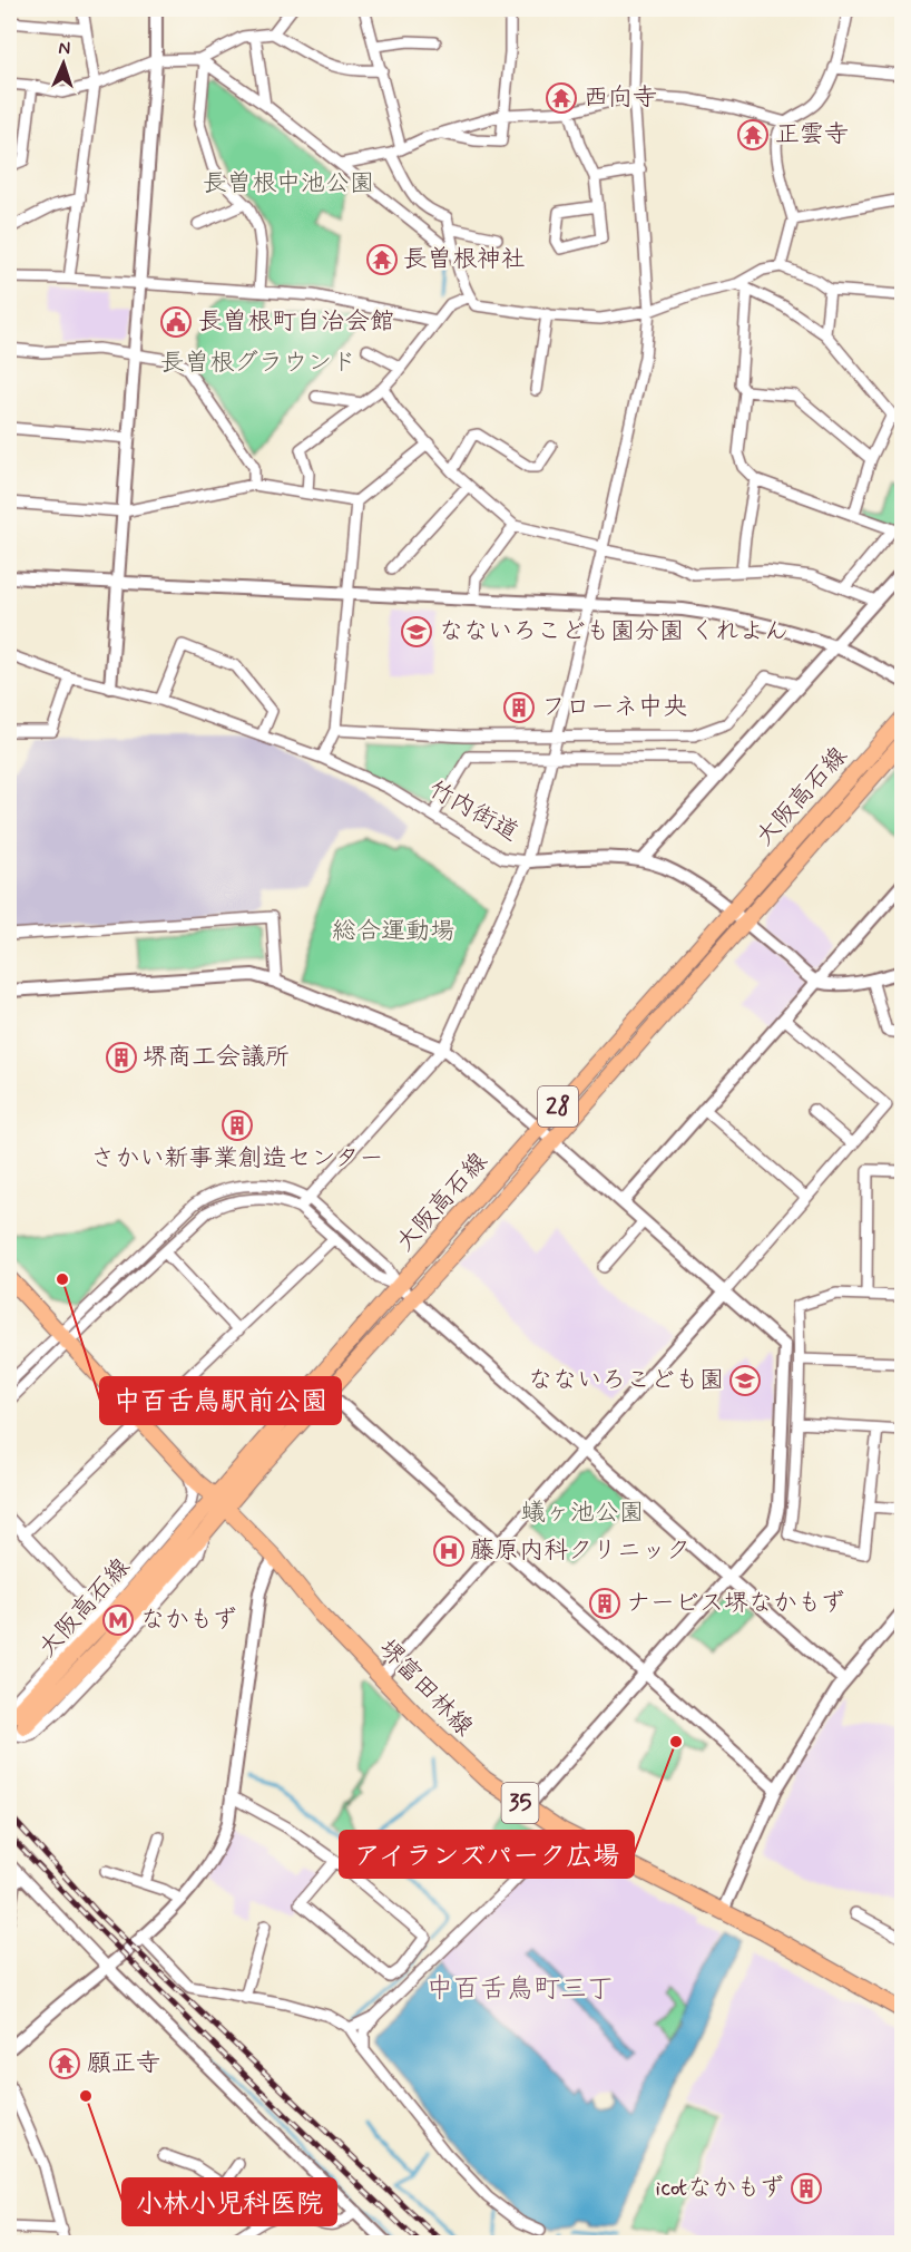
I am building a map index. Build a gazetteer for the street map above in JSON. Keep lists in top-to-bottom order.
{
  "streets": {
    "main road": [
      "大阪高石線",
      "28",
      "堺富田林線",
      "35"
    ],
    "street": ["竹内街道"]
  },
  "crossings": [
    ["大阪高石線", "竹内街道"],
    ["大阪高石線", "堺富田林線"]
  ],
  "districts": ["中百舌鳥町三丁"],
  "parks": [
    "長曽根中池公園",
    "長曽根グラウンド",
    "総合運動場",
    "蟻ヶ池公園"
  ],
  "places": {
    "temple": [
      "西向寺",
      "正雲寺",
      "長曽根神社",
      "願正寺"
    ],
    "public building": ["長曽根町自治会館"],
    "school or university": ["なないろこども園分園 くれよん", "なないろこども園"],
    "building": [
      "フローネ中央",
      "堺商工会議所",
      "さかい新事業創造センター",
      "ナービス堺なかもず",
      "icotなかもず"
    ],
    "other": ["中百舌鳥駅前公園", "アイランズパーク広場", "小林小児科医院"],
    "hospital": ["藤原内科クリニック"],
    "metro station": ["なかもず"]
  },
  "north": "top"
}
